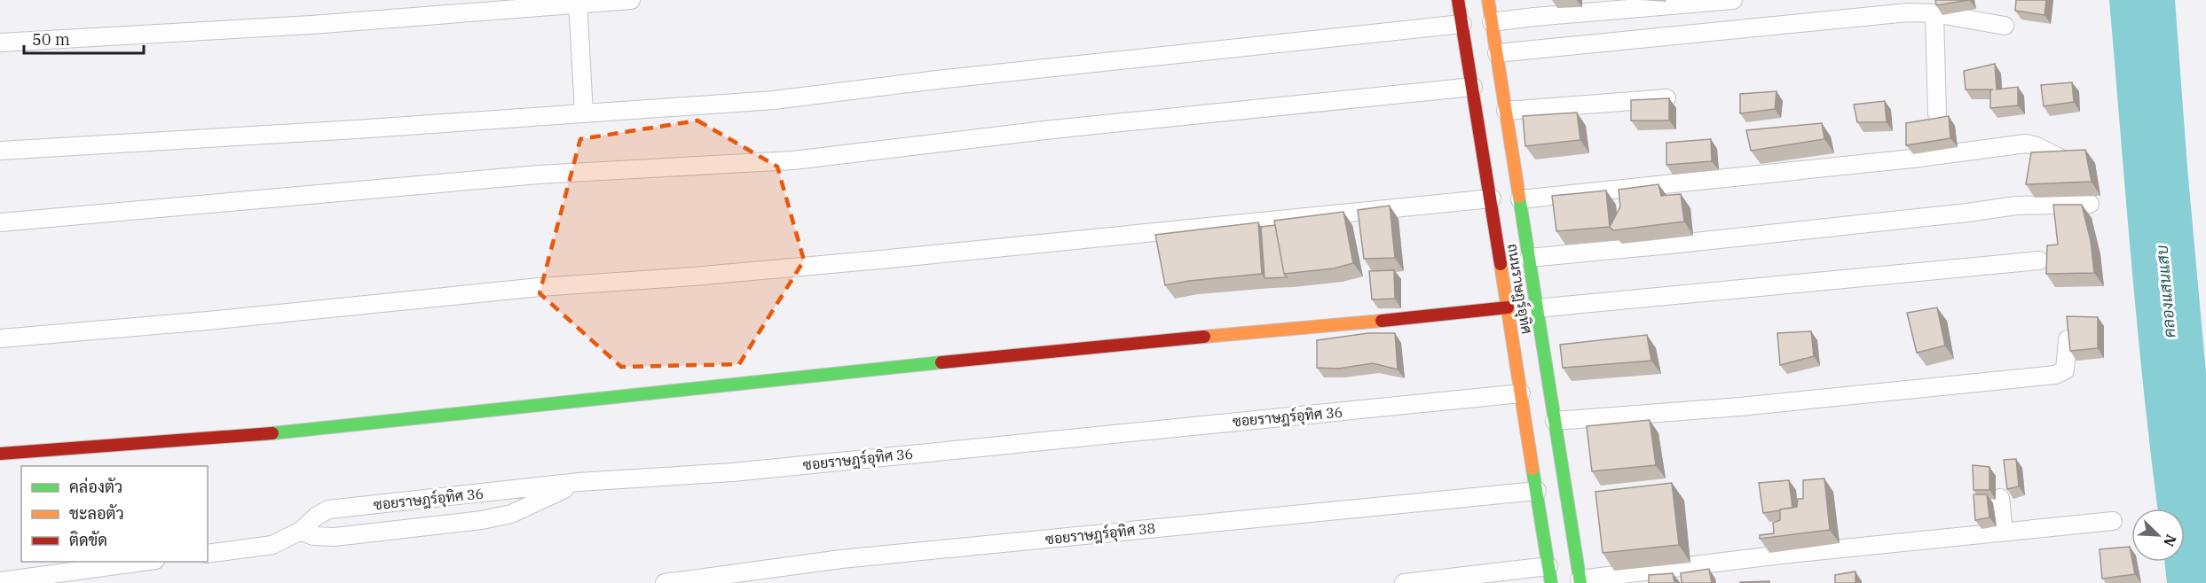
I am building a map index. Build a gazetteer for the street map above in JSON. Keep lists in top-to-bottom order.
{
  "streets": {
    "street": ["ถนนราษฎร์อุทิศ", "ซอยราษฎร์อุทิศ 36", "ซอยราษฎร์อุทิศ 38"]
  },
  "crossings": [
    ["ถนนราษฎร์อุทิศ", "ซอยราษฎร์อุทิศ 36"],
    ["ถนนราษฎร์อุทิศ", "ซอยราษฎร์อุทิศ 38"]
  ],
  "water": ["คลองแสนแสบ"],
  "legend": ["คล่องตัว", "ชะลอตัว", "ติดขัด"],
  "scale_bar": "50 m",
  "north": "bottom right"
}
